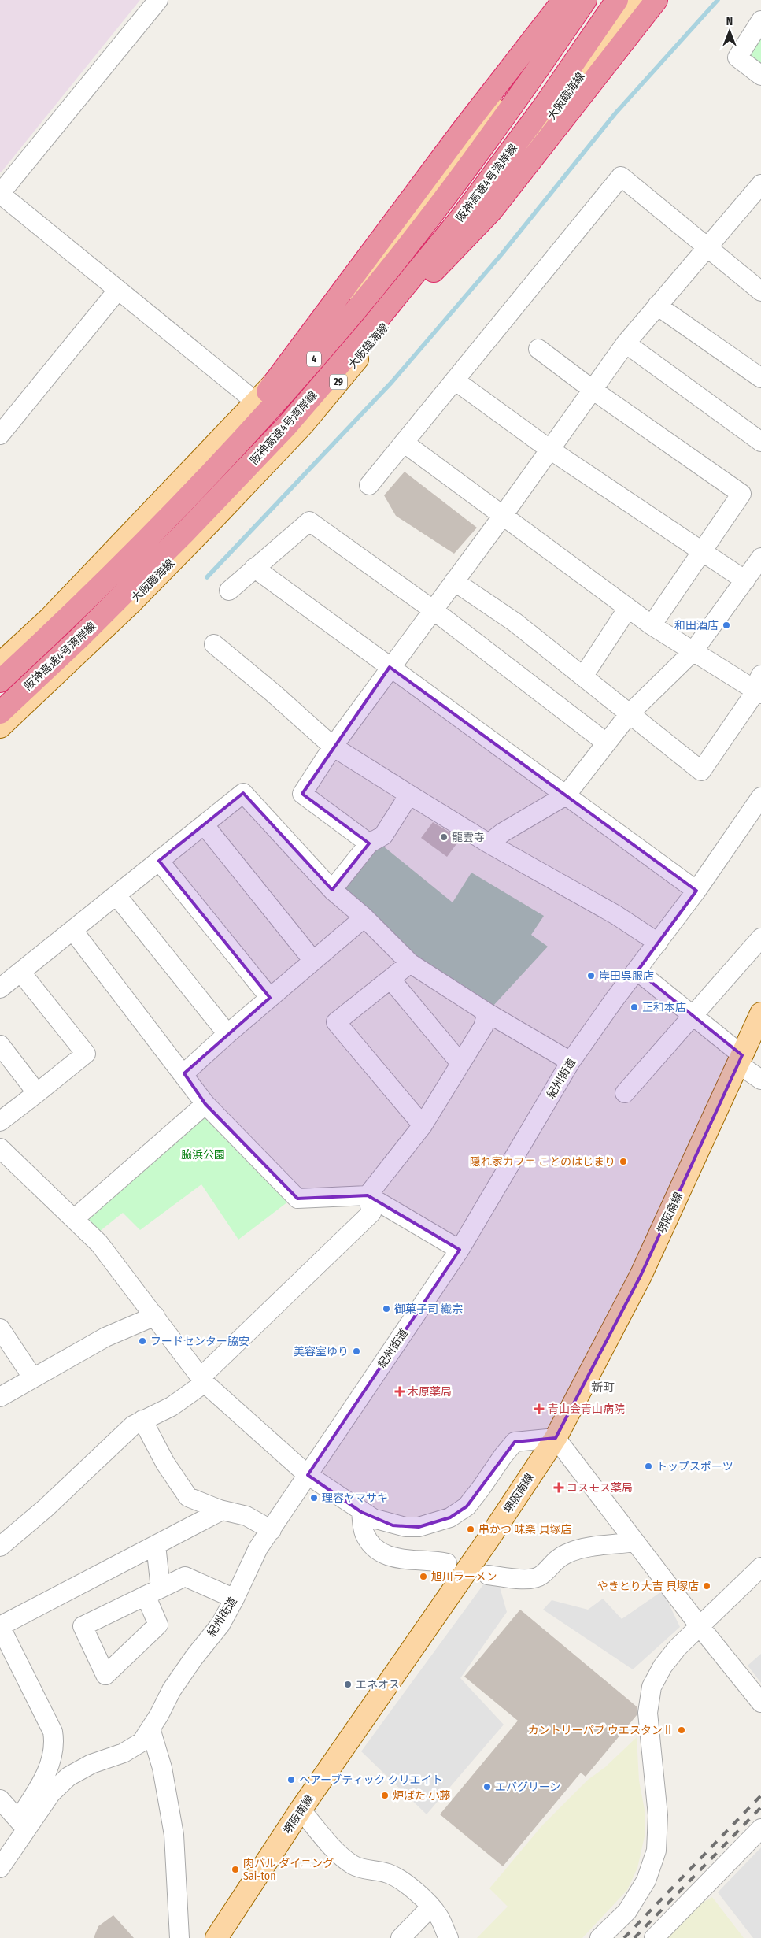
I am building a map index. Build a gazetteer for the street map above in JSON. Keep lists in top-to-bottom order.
{
  "streets": {
    "highway": ["阪神高速4号湾岸線", "4"],
    "main road": ["大阪臨海線", "29", "堺阪南線"],
    "street": ["紀州街道"]
  },
  "districts": ["新町"],
  "parks": ["脇浜公園"],
  "places": {
    "other": [
      "和田酒店",
      "龍雲寺",
      "岸田呉服店",
      "正和本店",
      "隠れ家カフェ ことのはじまり",
      "御菓子司 織宗",
      "フードセンター脇安",
      "美容室ゆり",
      "トップスポーツ",
      "理容ヤマサキ",
      "串かつ 味楽 貝塚店",
      "旭川ラーメン",
      "やきとり大吉 貝塚店",
      "エネオス",
      "カントリーパブ ウエスタンⅡ",
      "ヘアーブティック クリエイト",
      "エバグリーン",
      "炉ばた 小藤",
      "肉バル ダイニング Sai-ton"
    ],
    "health": ["木原薬局", "青山会青山病院", "コスモス薬局"]
  },
  "north": "top"
}
